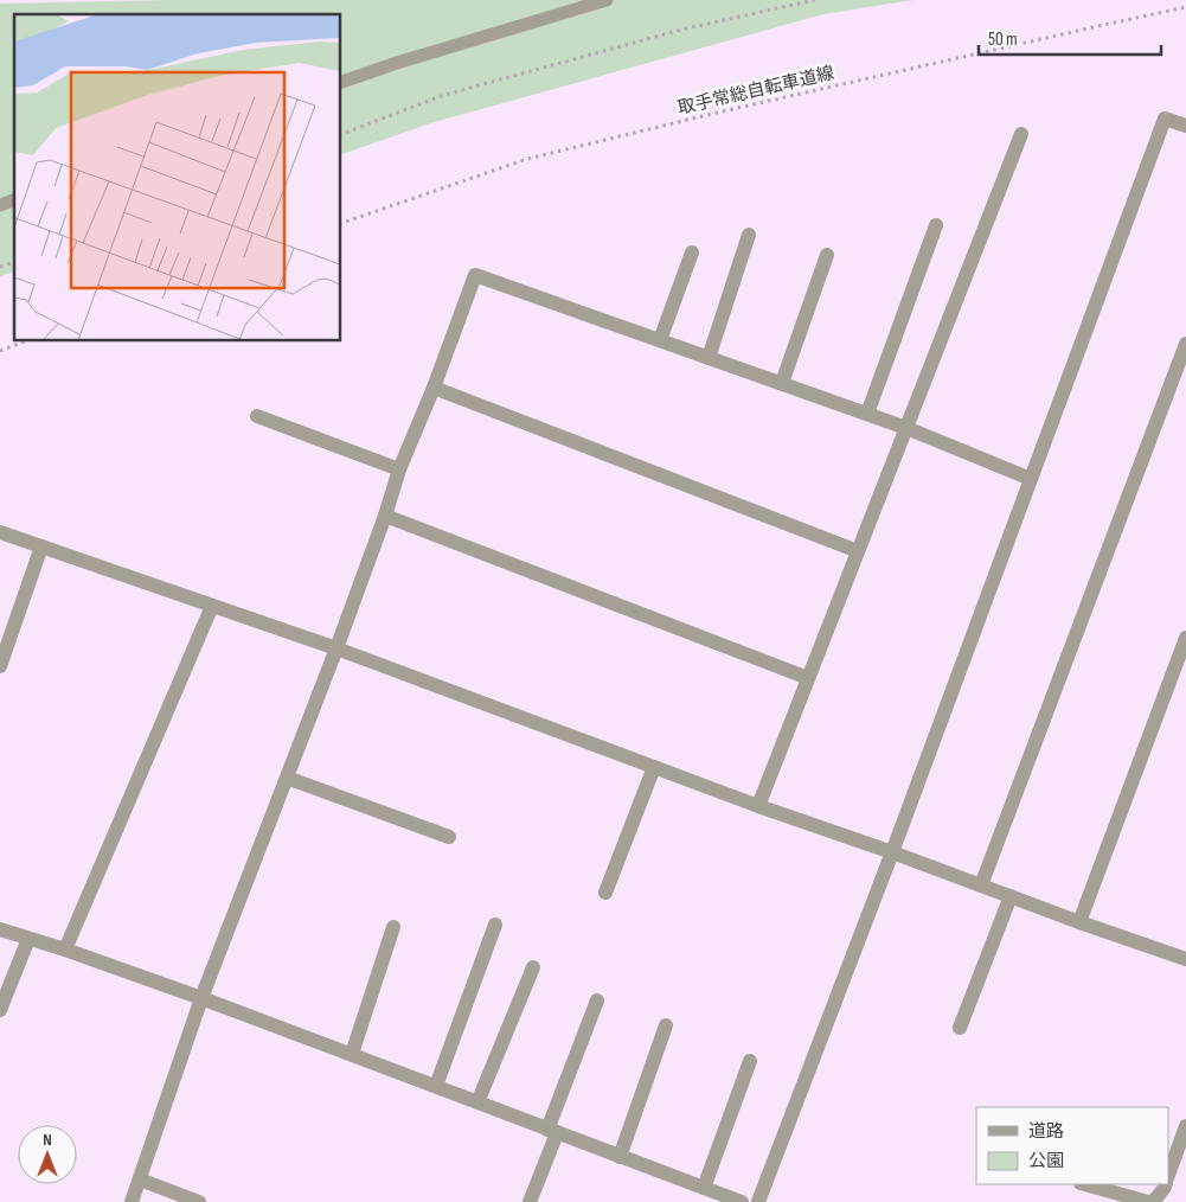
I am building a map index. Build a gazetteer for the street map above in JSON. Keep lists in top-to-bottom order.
{
  "streets": {
    "path": ["取手常総自転車道線"]
  },
  "legend": ["道路", "公園"],
  "scale_bar": "50 m",
  "north": "top"
}
